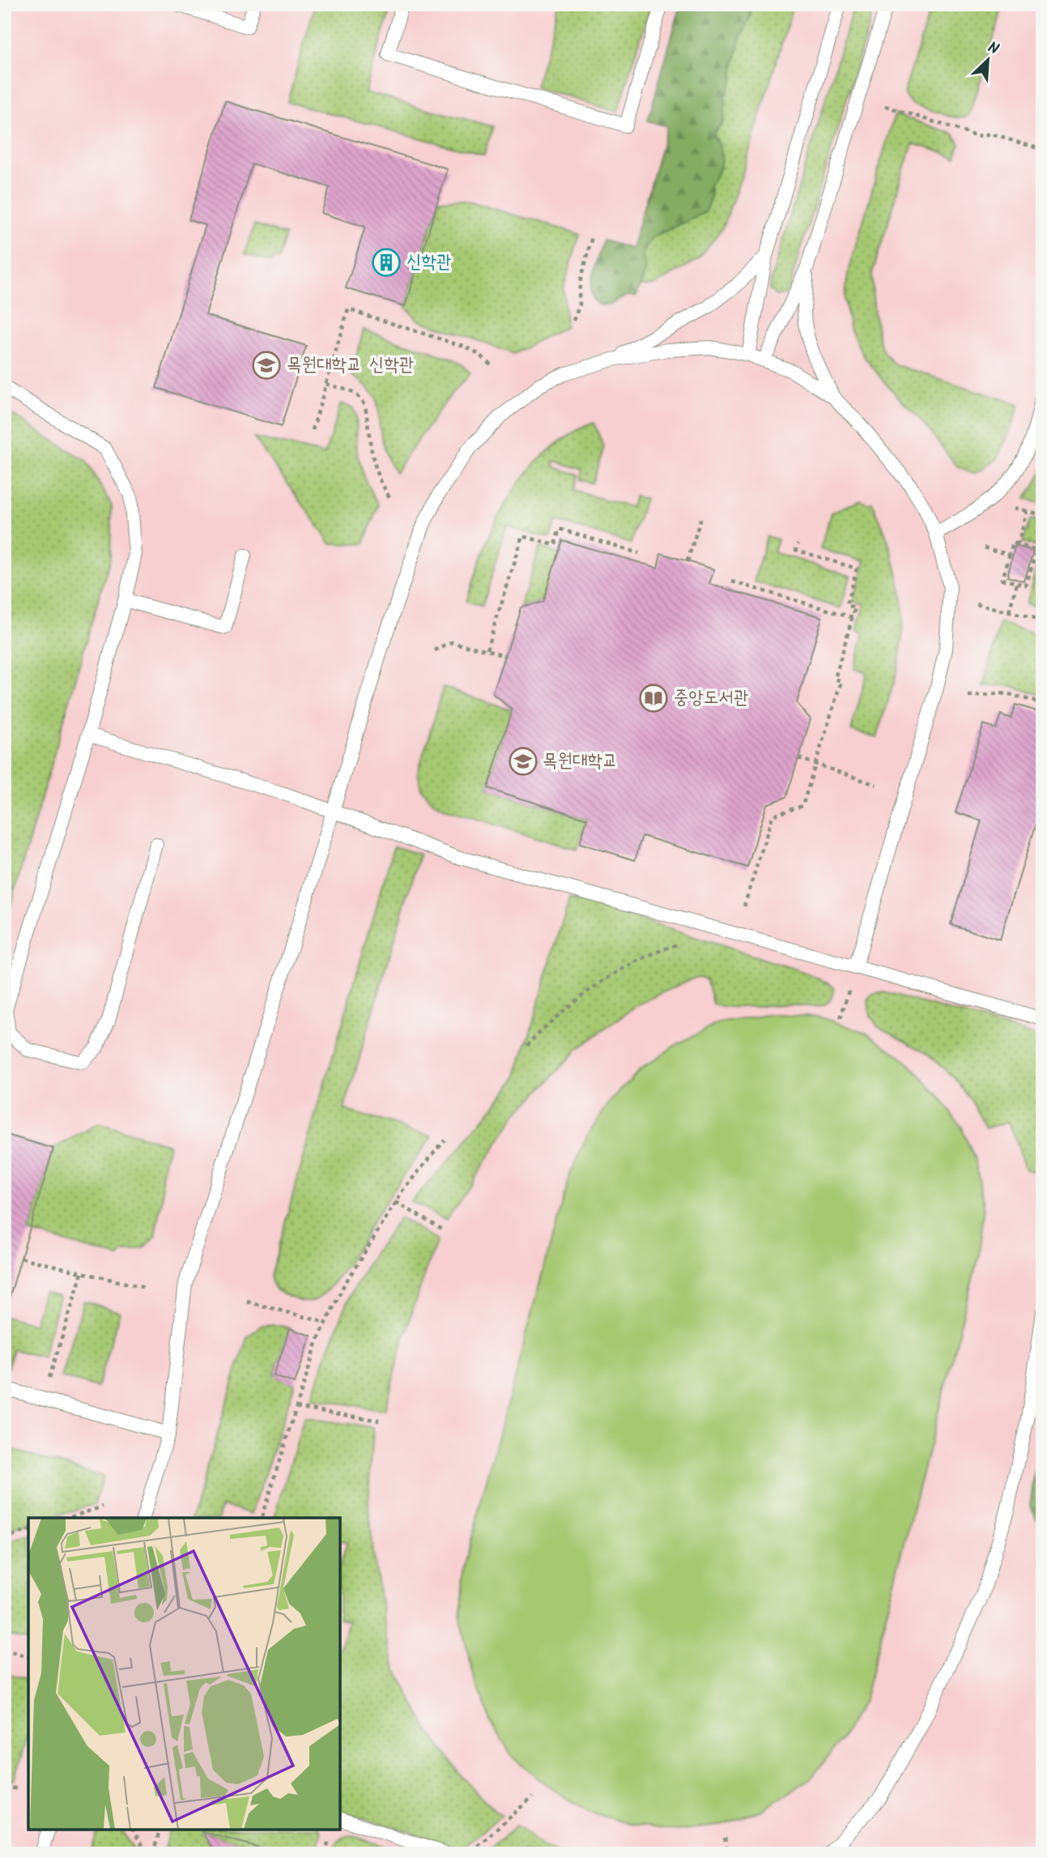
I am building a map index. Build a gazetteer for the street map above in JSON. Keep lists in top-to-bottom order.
{
  "places": {
    "building": ["신학관"],
    "school or university": ["목원대학교 신학관", "목원대학교"],
    "library": ["중앙도서관"]
  },
  "north": "top right"
}
